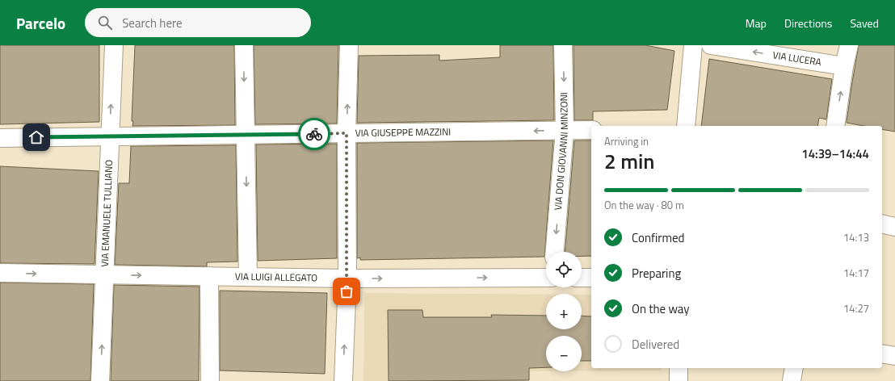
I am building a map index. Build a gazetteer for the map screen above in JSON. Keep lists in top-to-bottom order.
{
  "streets": {
    "street": [
      "VIA LUCERA",
      "VIA GIUSEPPE MAZZINI",
      "VIA DON GIOVANNI MINZONI",
      "VIA EMANUELE TULLIANO",
      "VIA LUIGI ALLEGATO"
    ]
  },
  "crossings": [
    ["VIA GIUSEPPE MAZZINI", "VIA DON GIOVANNI MINZONI"],
    ["VIA GIUSEPPE MAZZINI", "VIA EMANUELE TULLIANO"],
    ["VIA EMANUELE TULLIANO", "VIA LUIGI ALLEGATO"]
  ],
  "one_way": ["VIA LUCERA", "VIA GIUSEPPE MAZZINI", "VIA LUIGI ALLEGATO"],
  "page": {
    "header": "Parcelo",
    "search": "Search here",
    "nav": ["Map", "Directions", "Saved"],
    "heading": ["2 min", "Arriving in", "14:39–14:44"],
    "bar": "On the way · 80 m",
    "list": [
      ["Confirmed", "14:13"],
      ["Preparing", "14:17"],
      ["On the way", "14:27"],
      "Delivered"
    ],
    "map_buttons": ["+", "−"]
  }
}
